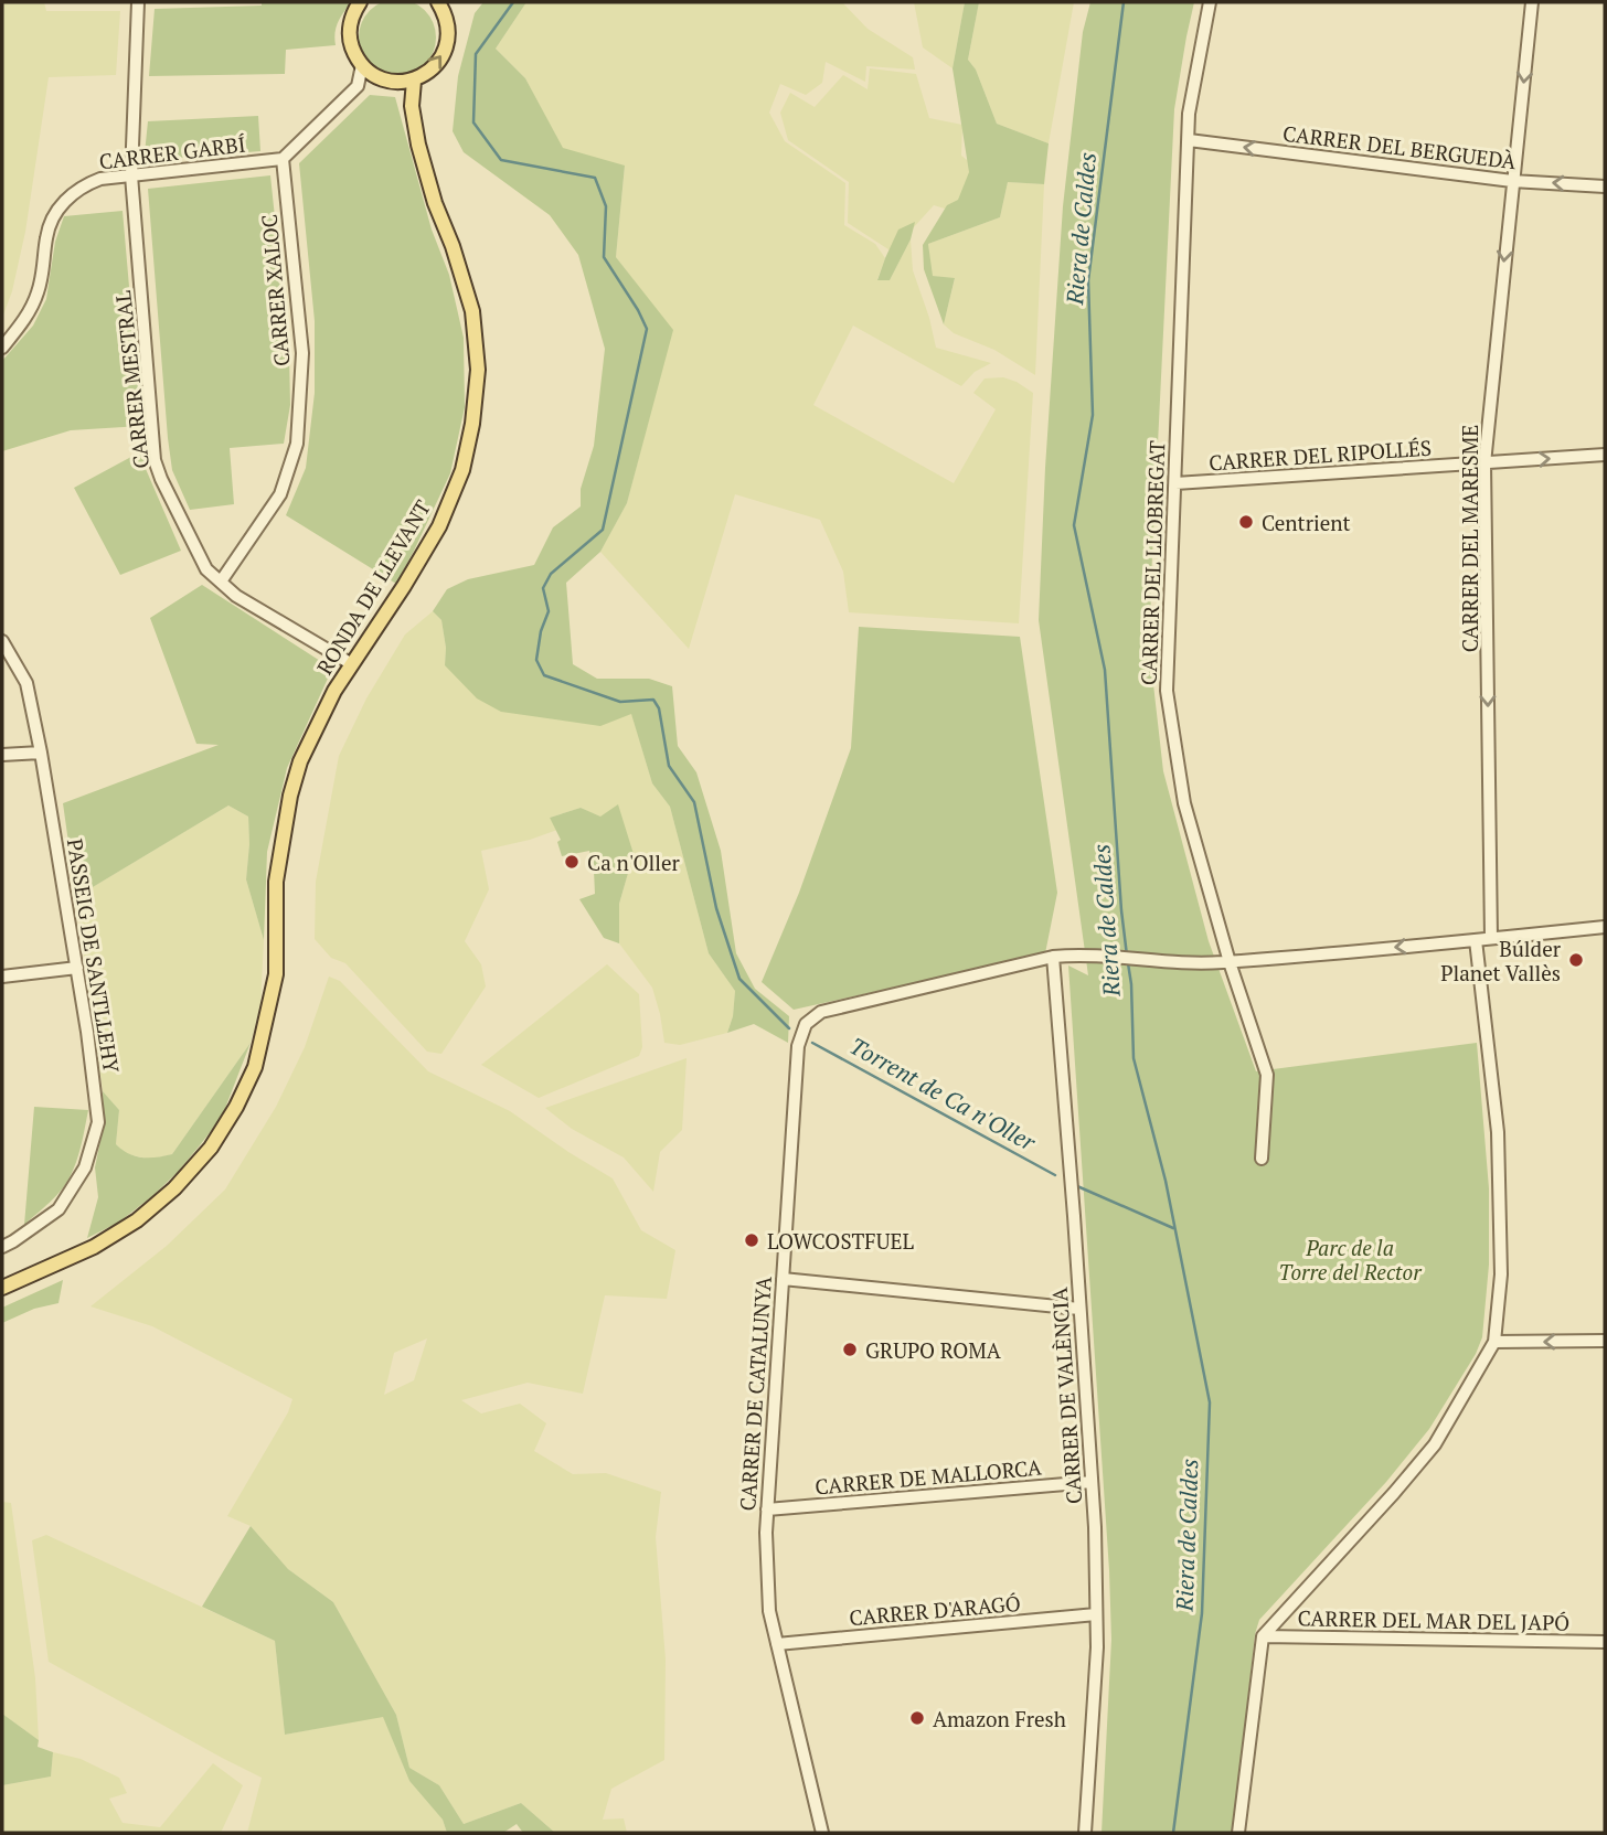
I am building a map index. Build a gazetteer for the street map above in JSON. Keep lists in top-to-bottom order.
{
  "streets": {
    "main road": ["RONDA DE LLEVANT"],
    "street": [
      "CARRER DEL BERGUEDÀ",
      "CARRER GARBÍ",
      "CARRER XALOC",
      "CARRER MESTRAL",
      "CARRER DEL RIPOLLÉS",
      "CARRER DEL MARESME",
      "CARRER DEL LLOBREGAT",
      "PASSEIG DE SANTLLEHY",
      "CARRER DE CATALUNYA",
      "CARRER DE VALÈNCIA",
      "CARRER DE MALLORCA",
      "CARRER D'ARAGÓ",
      "CARRER DEL MAR DEL JAPÓ"
    ]
  },
  "crossings": [
    ["CARRER DEL BERGUEDÀ", "CARRER DEL MARESME"],
    ["CARRER DEL BERGUEDÀ", "CARRER DEL LLOBREGAT"],
    ["CARRER GARBÍ", "CARRER XALOC"],
    ["CARRER GARBÍ", "CARRER MESTRAL"],
    ["CARRER XALOC", "CARRER MESTRAL"],
    ["CARRER MESTRAL", "RONDA DE LLEVANT"],
    ["CARRER DEL RIPOLLÉS", "CARRER DEL MARESME"],
    ["CARRER DEL RIPOLLÉS", "CARRER DEL LLOBREGAT"],
    ["CARRER DEL MARESME", "CARRER DE CATALUNYA"],
    ["CARRER DEL LLOBREGAT", "CARRER DE CATALUNYA"],
    ["CARRER DE CATALUNYA", "CARRER DE VALÈNCIA"],
    ["CARRER DE CATALUNYA", "CARRER DE MALLORCA"],
    ["CARRER DE CATALUNYA", "CARRER D'ARAGÓ"],
    ["CARRER DE VALÈNCIA", "CARRER DE MALLORCA"],
    ["CARRER DE VALÈNCIA", "CARRER D'ARAGÓ"]
  ],
  "one_way": ["CARRER DEL BERGUEDÀ", "CARRER DEL MARESME"],
  "water": ["Riera de Caldes", "Torrent de Ca n'Oller"],
  "parks": ["Parc de la Torre del Rector"],
  "places": [
    "Centrient",
    "Ca n'Oller",
    "Búlder Planet Vallès",
    "LOWCOSTFUEL",
    "GRUPO ROMA",
    "Amazon Fresh"
  ]
}
